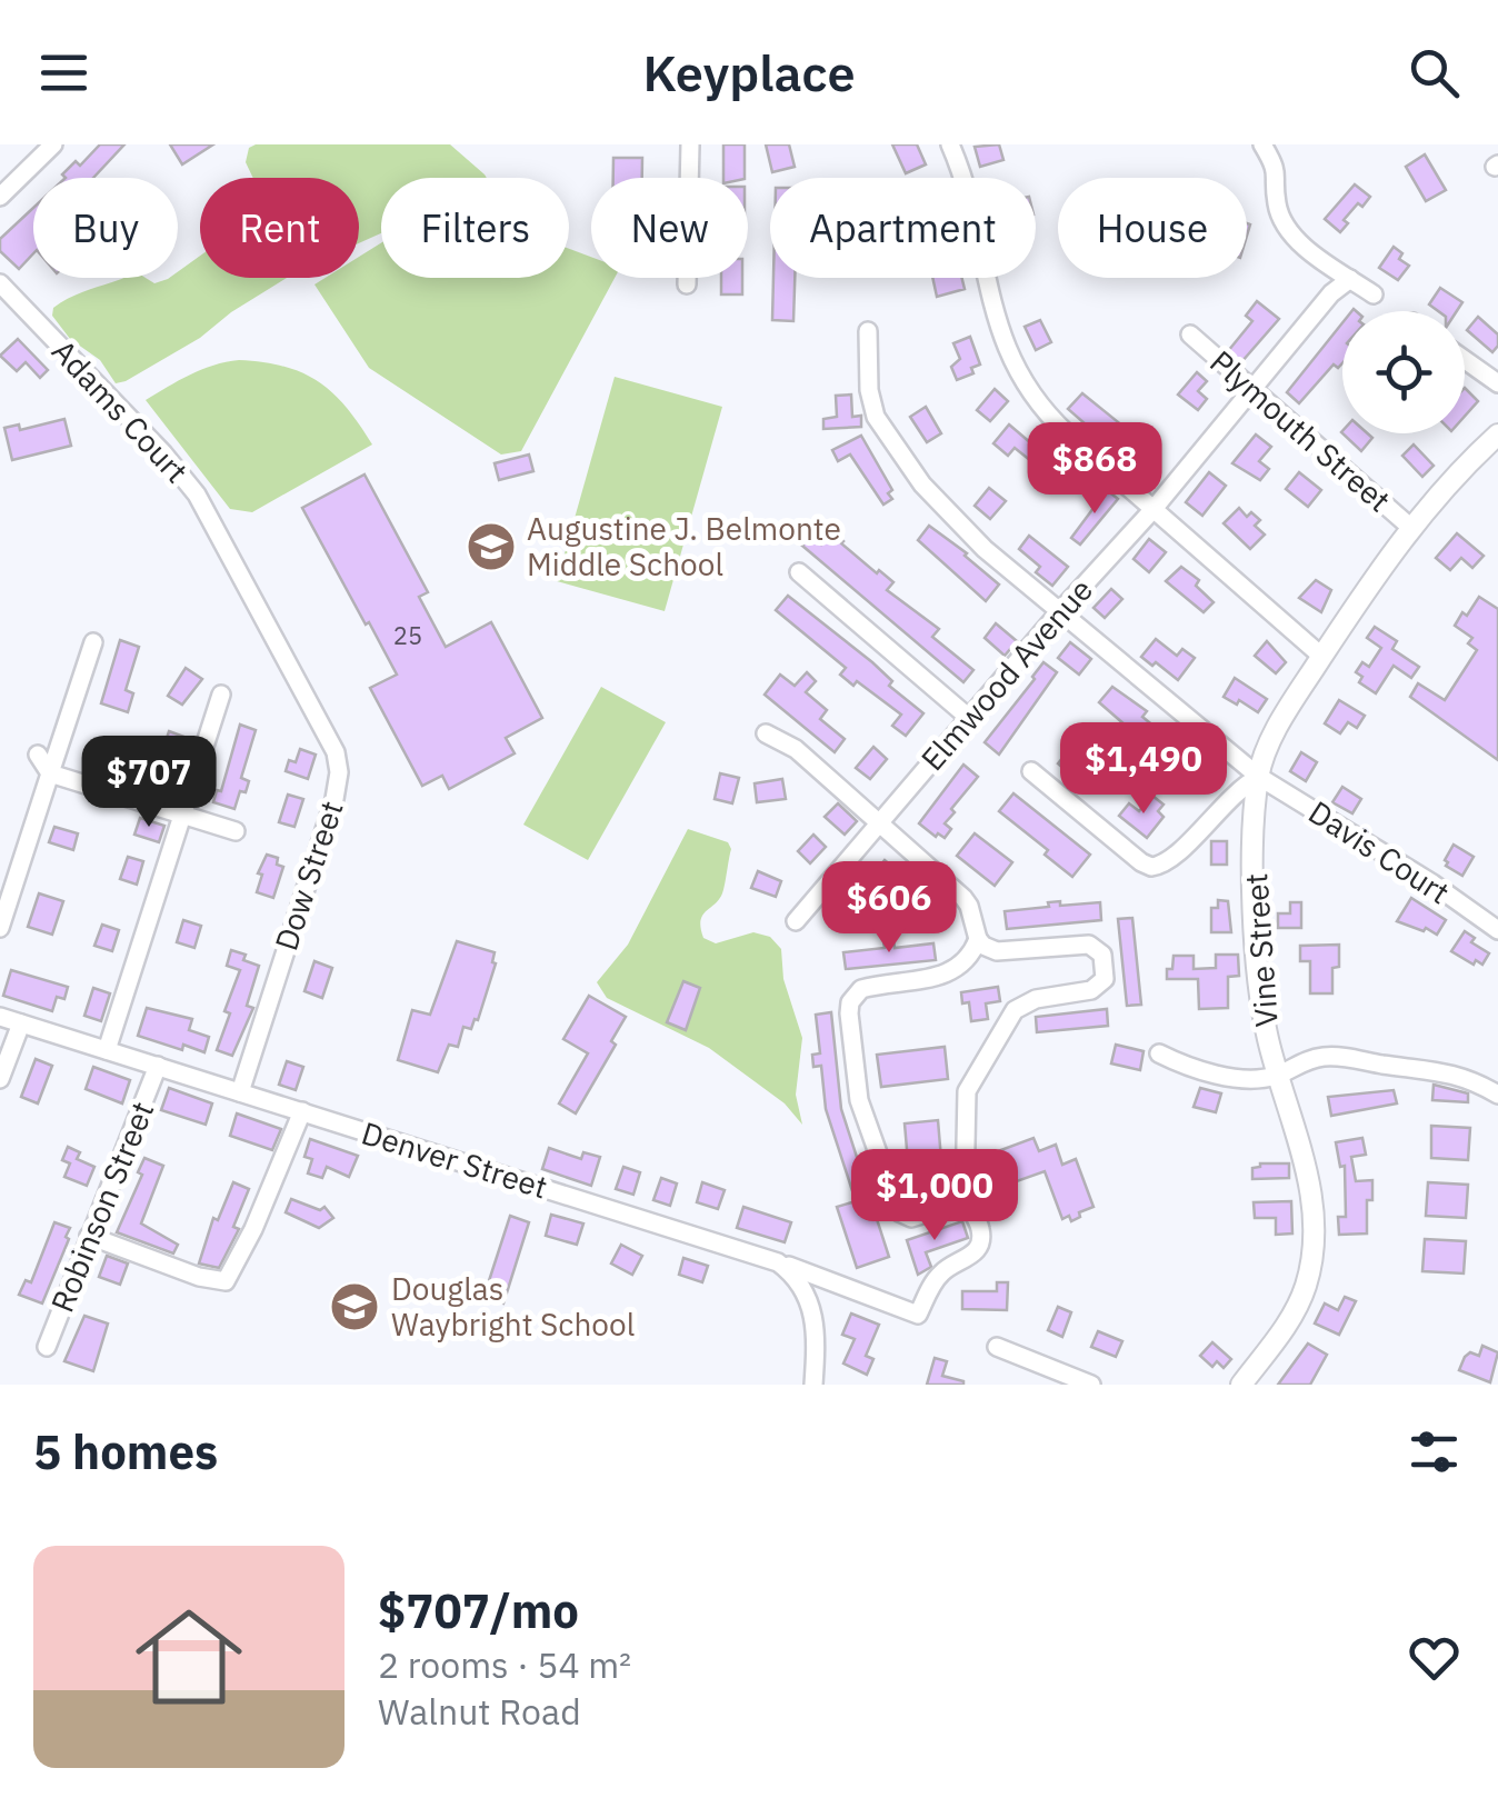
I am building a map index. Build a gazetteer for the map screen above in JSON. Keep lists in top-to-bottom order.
{
  "streets": {
    "street": [
      "Adams Court",
      "Plymouth Street",
      "Elmwood Avenue",
      "Davis Court",
      "Dow Street",
      "Vine Street",
      "Denver Street",
      "Robinson Street"
    ]
  },
  "crossings": [
    ["Adams Court", "Dow Street"],
    ["Plymouth Street", "Elmwood Avenue"],
    ["Plymouth Street", "Vine Street"],
    ["Elmwood Avenue", "Davis Court"],
    ["Davis Court", "Vine Street"],
    ["Dow Street", "Denver Street"],
    ["Denver Street", "Robinson Street"]
  ],
  "places": {
    "school or university": ["Augustine J. Belmonte Middle School", "Douglas Waybright School"]
  },
  "house_numbers": ["25"],
  "page": {
    "header": "Keyplace",
    "chip": [
      "Buy",
      "Rent",
      "Filters",
      "New",
      "Apartment",
      "House"
    ],
    "price": [
      "$868",
      "$1,490",
      "$707",
      "$606",
      "$1,000"
    ],
    "heading": "5 homes",
    "list": [
      {
        "name": "$707/mo",
        "note": "2 rooms · 54 m² · Walnut Road"
      }
    ]
  }
}
